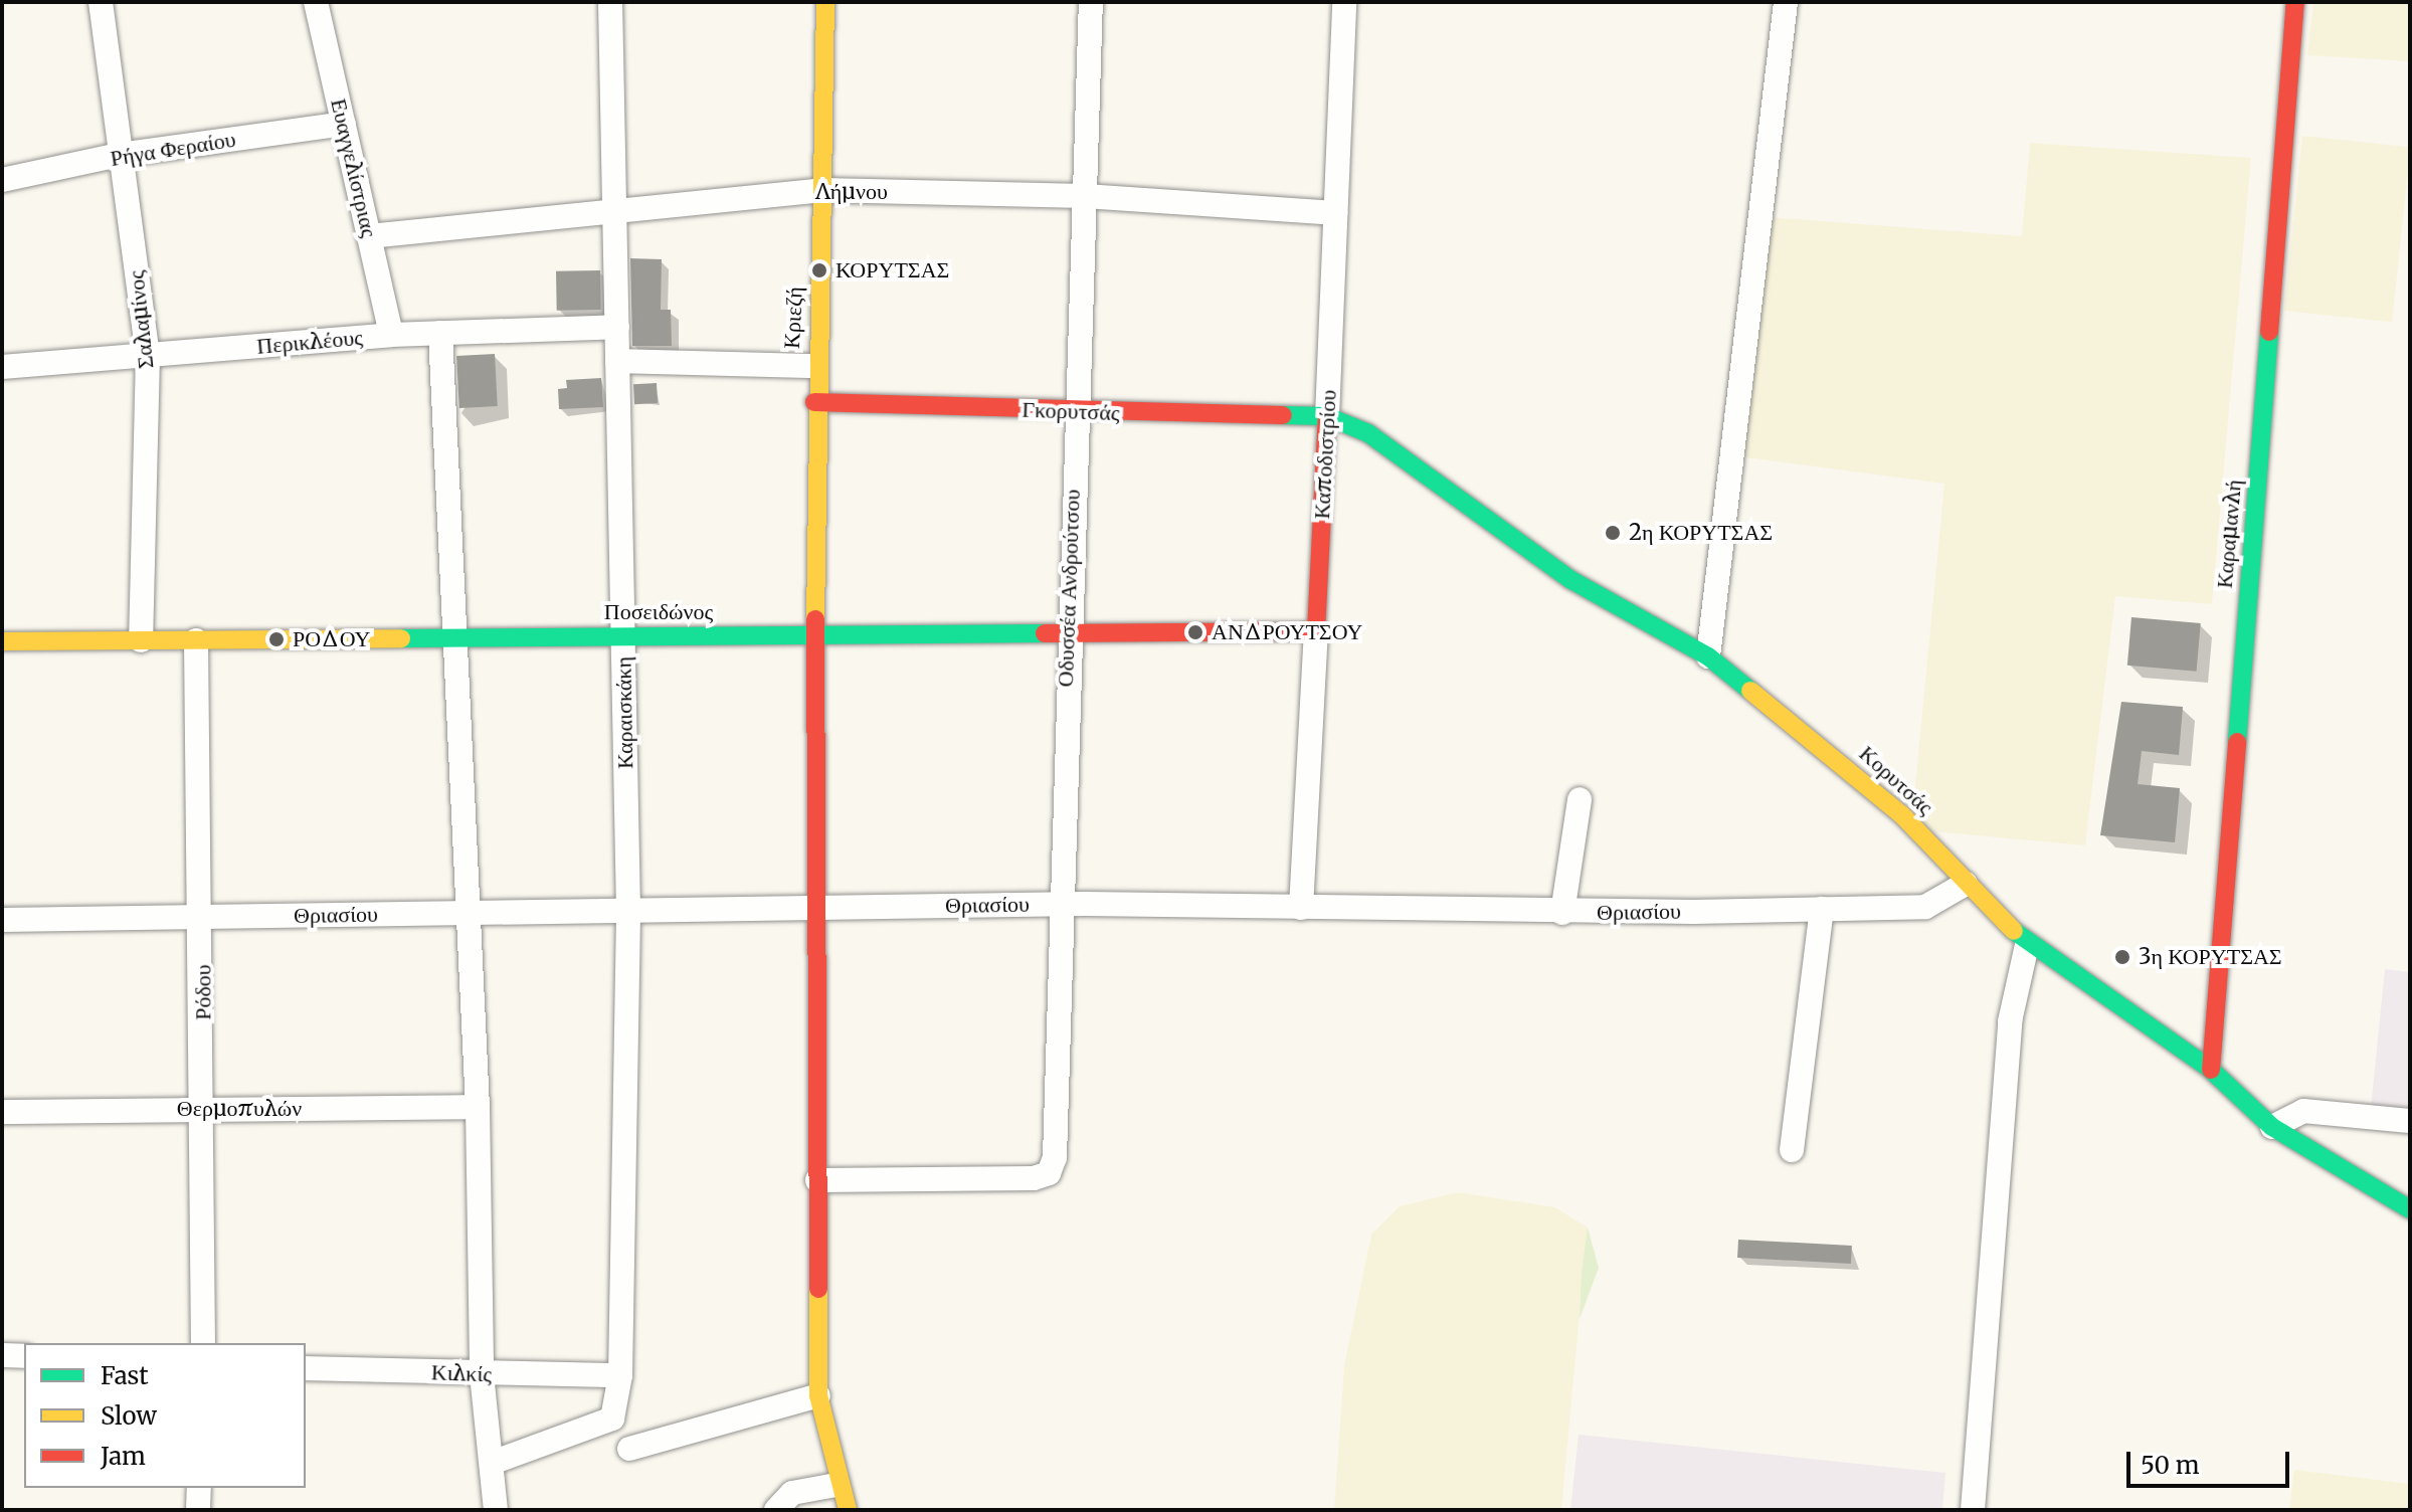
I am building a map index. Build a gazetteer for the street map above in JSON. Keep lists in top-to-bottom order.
{
  "streets": {
    "street": [
      "Ρήγα Φεραίου",
      "Ευαγγελίστριας",
      "Λήμνου",
      "Κριεζή",
      "Σαλαμίνος",
      "Περικλέους",
      "Γκορυτσάς",
      "Καποδιστρίου",
      "Καραμανλή",
      "Οδυσσέα Ανδρούτσου",
      "Ποσειδώνος",
      "Καραισκάκη",
      "Κορυτσάς",
      "Θριασίου",
      "Ρόδου",
      "Θερμοπυλών",
      "Κιλκίς"
    ]
  },
  "crossings": [
    ["Ρήγα Φεραίου", "Ευαγγελίστριας"],
    ["Ρήγα Φεραίου", "Σαλαμίνος"],
    ["Ευαγγελίστριας", "Λήμνου"],
    ["Ευαγγελίστριας", "Περικλέους"],
    ["Λήμνου", "Κριεζή"],
    ["Λήμνου", "Καποδιστρίου"],
    ["Λήμνου", "Οδυσσέα Ανδρούτσου"],
    ["Λήμνου", "Καραισκάκη"],
    ["Κριεζή", "Γκορυτσάς"],
    ["Κριεζή", "Οδυσσέα Ανδρούτσου"],
    ["Κριεζή", "Ποσειδώνος"],
    ["Κριεζή", "Θριασίου"],
    ["Σαλαμίνος", "Περικλέους"],
    ["Σαλαμίνος", "Ποσειδώνος"],
    ["Περικλέους", "Καραισκάκη"],
    ["Γκορυτσάς", "Καποδιστρίου"],
    ["Γκορυτσάς", "Οδυσσέα Ανδρούτσου"],
    ["Γκορυτσάς", "Κορυτσάς"],
    ["Καποδιστρίου", "Ποσειδώνος"],
    ["Καποδιστρίου", "Κορυτσάς"],
    ["Καποδιστρίου", "Θριασίου"],
    ["Καραμανλή", "Κορυτσάς"],
    ["Οδυσσέα Ανδρούτσου", "Ποσειδώνος"],
    ["Οδυσσέα Ανδρούτσου", "Θριασίου"],
    ["Ποσειδώνος", "Καραισκάκη"],
    ["Ποσειδώνος", "Ρόδου"],
    ["Καραισκάκη", "Θριασίου"],
    ["Καραισκάκη", "Κιλκίς"],
    ["Κορυτσάς", "Θριασίου"],
    ["Θριασίου", "Ρόδου"],
    ["Ρόδου", "Θερμοπυλών"]
  ],
  "places": [
    "ΚΟΡΥΤΣΑΣ",
    "2η ΚΟΡΥΤΣΑΣ",
    "ΑΝΔΡΟΥΤΣΟΥ",
    "ΡΟΔΟΥ",
    "3η ΚΟΡΥΤΣΑΣ"
  ],
  "legend": ["Fast", "Slow", "Jam"],
  "scale_bar": "50 m"
}
